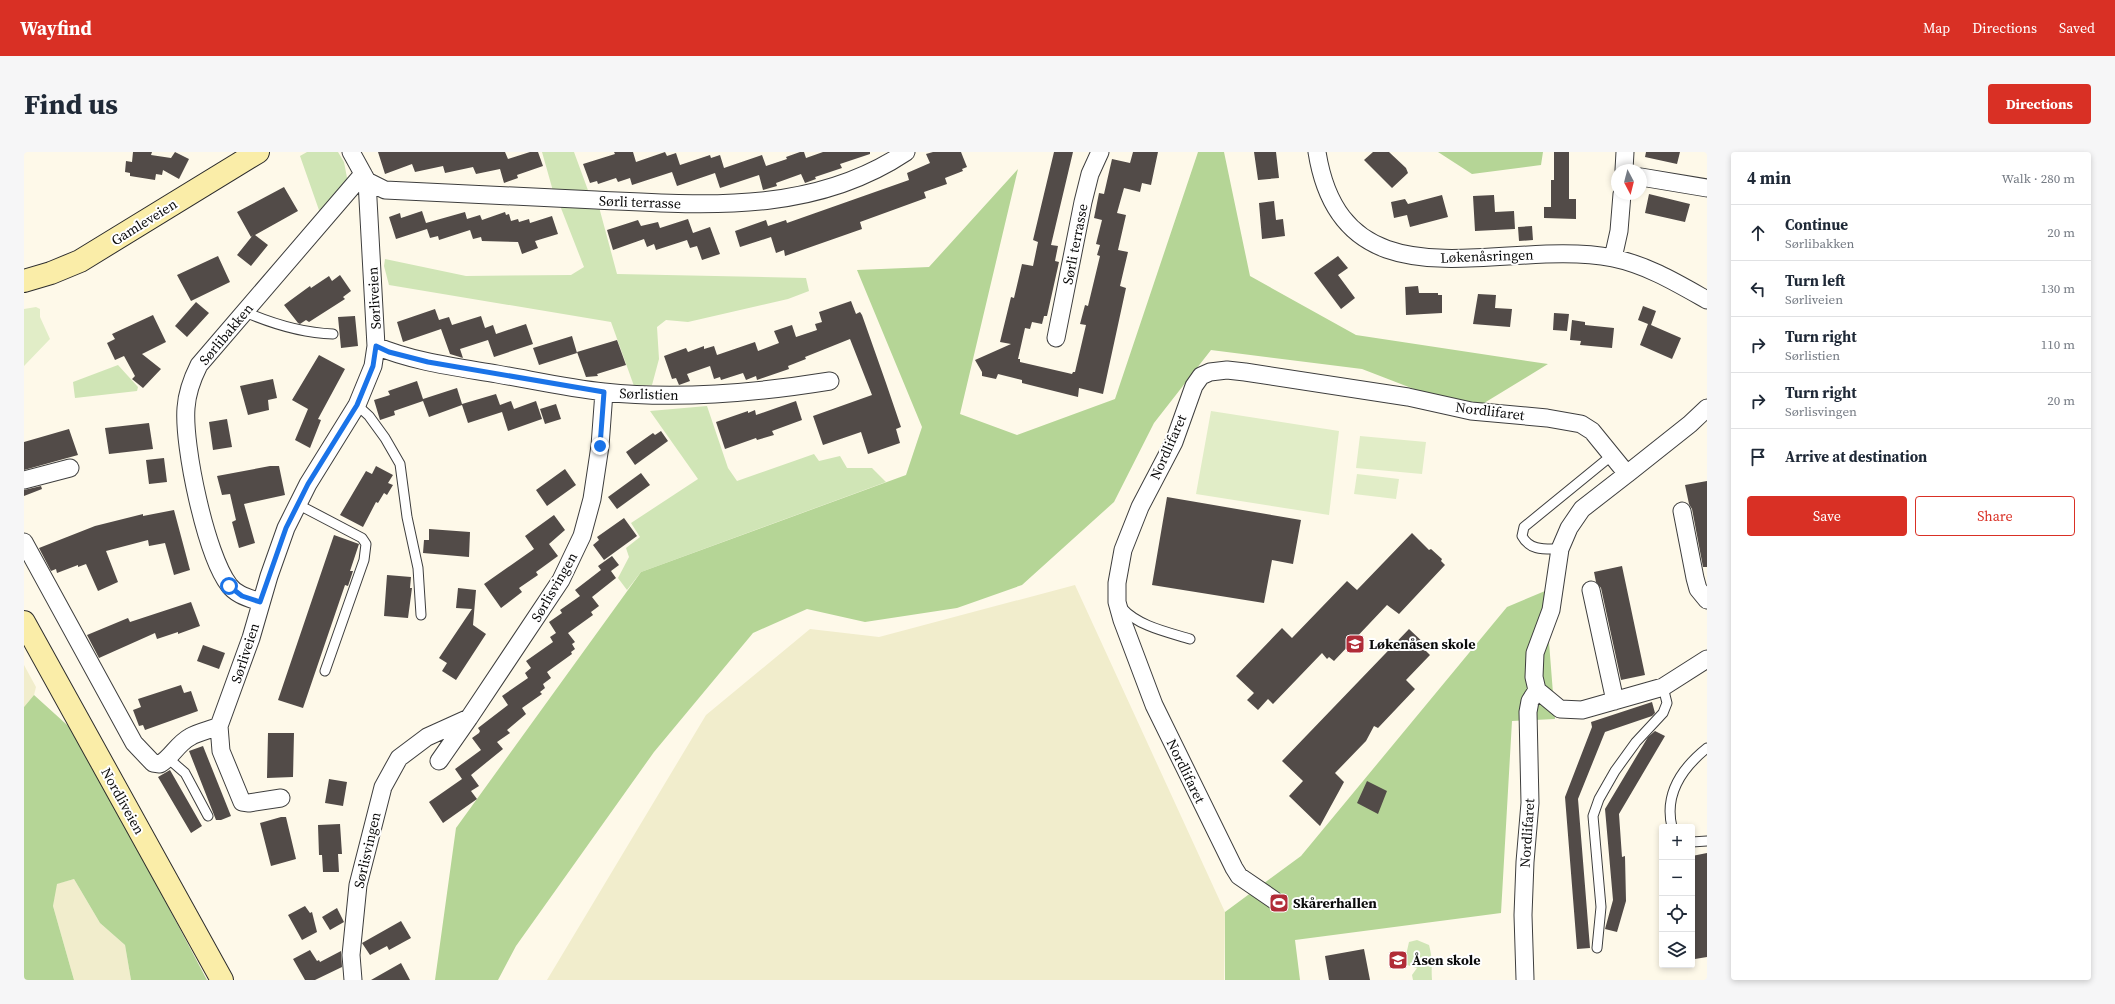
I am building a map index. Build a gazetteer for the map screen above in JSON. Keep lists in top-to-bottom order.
{
  "streets": {
    "main road": ["Gamleveien", "Nordliveien"],
    "street": [
      "Sørli terrasse",
      "Løkenåsringen",
      "Sørliveien",
      "Sørlibakken",
      "Sørlistien",
      "Nordlifaret",
      "Sørlisvingen"
    ]
  },
  "crossings": [
    ["Sørli terrasse", "Sørliveien"],
    ["Sørli terrasse", "Sørlibakken"],
    ["Sørliveien", "Sørlibakken"],
    ["Sørliveien", "Sørlistien"],
    ["Sørlistien", "Sørlisvingen"]
  ],
  "places": {
    "school or university": ["Løkenåsen skole", "Åsen skole"],
    "sports": ["Skårerhallen"]
  },
  "north": "bottom",
  "page": {
    "header": "Wayfind",
    "nav": ["Map", "Directions", "Saved"],
    "buttons": [
      "Directions",
      ["Save", "Share"]
    ],
    "title": "Find us",
    "heading": ["4 min", "Walk · 280 m"],
    "list": [
      ["Continue", "Sørlibakken", "20 m"],
      ["Turn left", "Sørliveien", "130 m"],
      ["Turn right", "Sørlistien", "110 m"],
      ["Turn right", "Sørlisvingen", "20 m"],
      "Arrive at destination"
    ],
    "map_buttons": ["+", "−"]
  }
}
